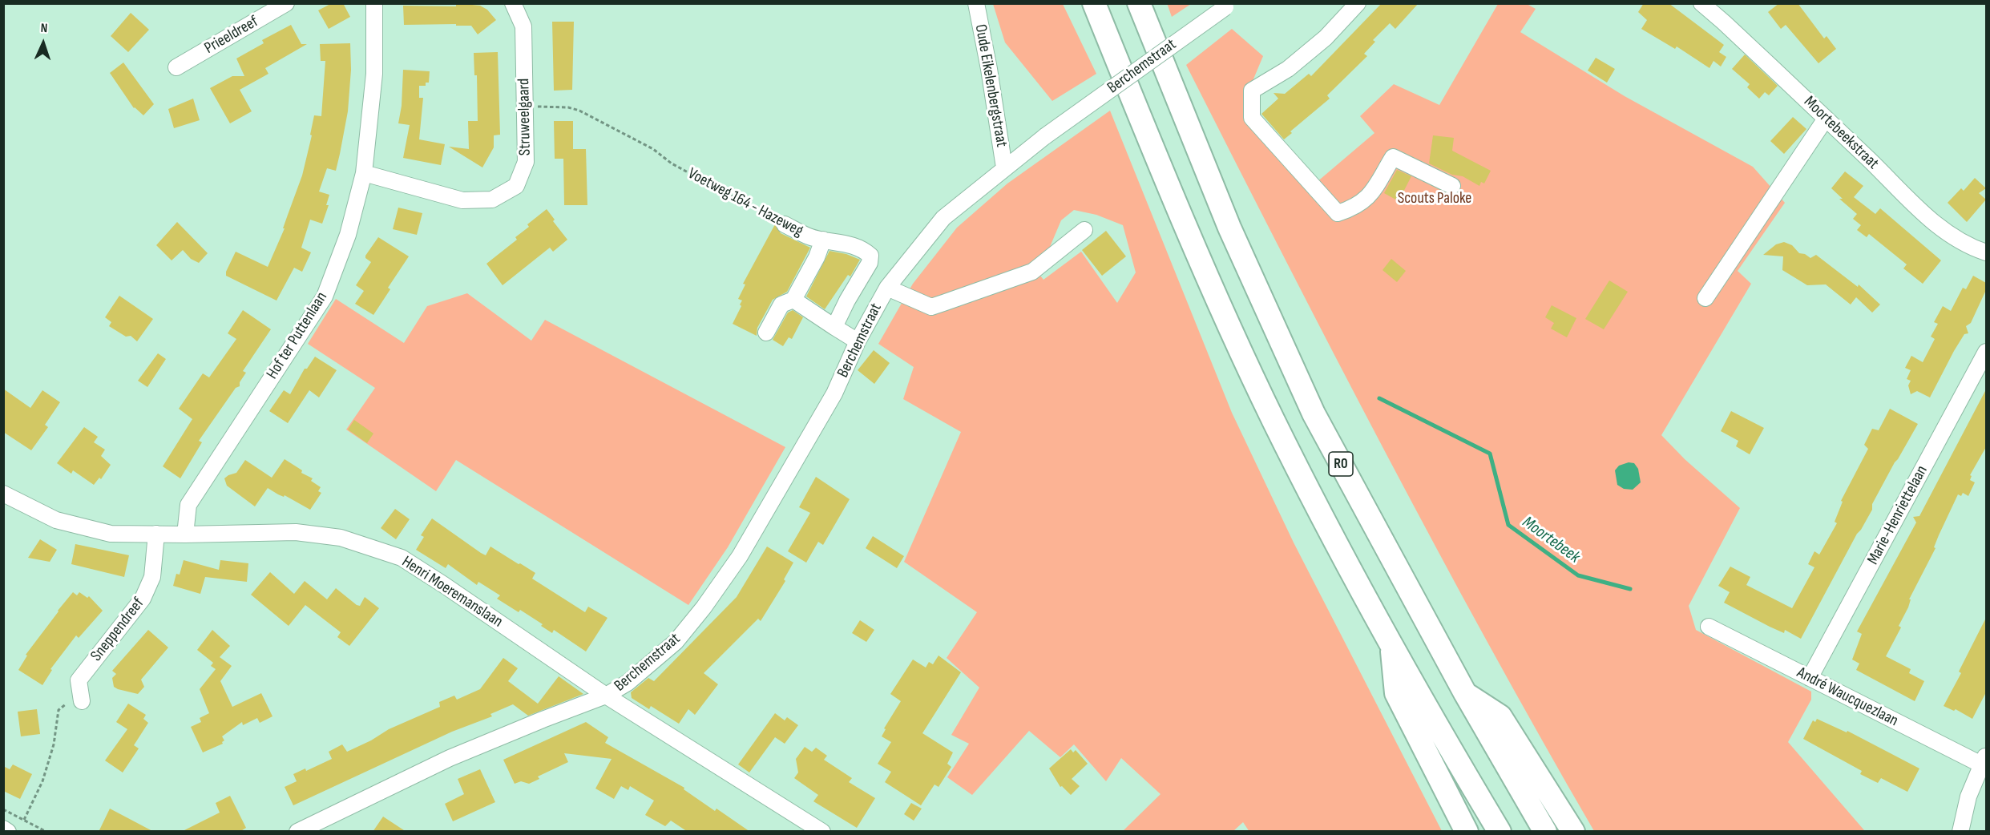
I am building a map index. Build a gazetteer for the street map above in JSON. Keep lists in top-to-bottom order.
{
  "streets": {
    "highway": ["R0"],
    "street": [
      "Prieeldreef",
      "Berchemstraat",
      "Oude Eikelenbergstraat",
      "Struweelgaard",
      "Moortebeekstraat",
      "Voetweg 164 - Hazeweg",
      "Hof ter Puttenlaan",
      "Marie-Henriettelaan",
      "Henri Moeremanslaan",
      "Sneppendreef",
      "André Waucquezlaan"
    ]
  },
  "crossings": [
    ["Berchemstraat", "Oude Eikelenbergstraat"],
    ["Berchemstraat", "Henri Moeremanslaan"],
    ["Struweelgaard", "Voetweg 164 - Hazeweg"],
    ["Struweelgaard", "Hof ter Puttenlaan"],
    ["Hof ter Puttenlaan", "Henri Moeremanslaan"],
    ["Marie-Henriettelaan", "André Waucquezlaan"],
    ["Henri Moeremanslaan", "Sneppendreef"]
  ],
  "water": ["Moortebeek"],
  "parks": ["Scouts Paloke"],
  "north": "top"
}
